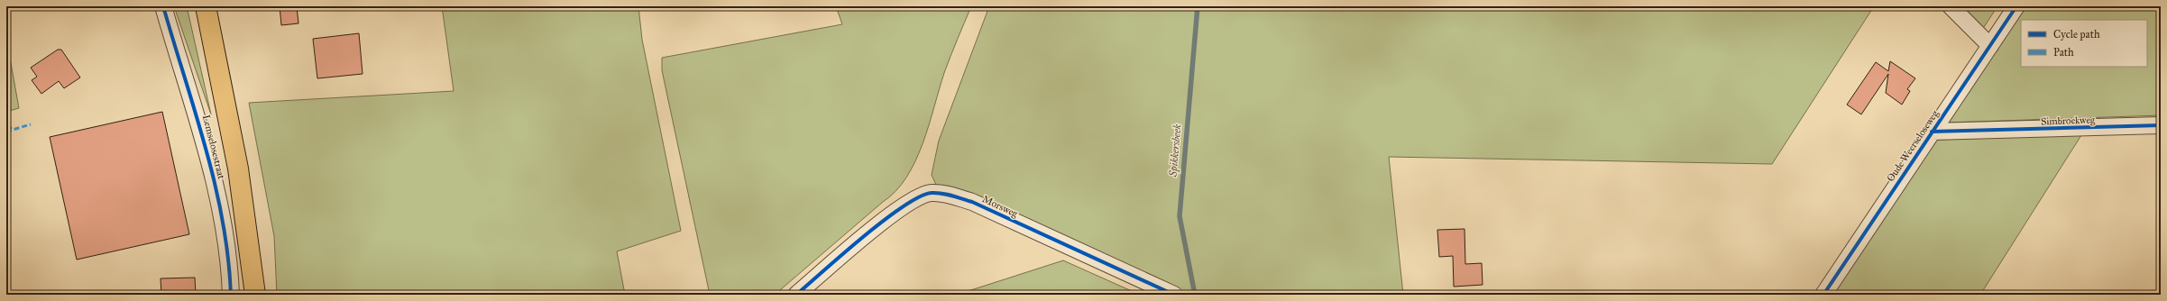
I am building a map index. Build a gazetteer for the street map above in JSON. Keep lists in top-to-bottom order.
{
  "streets": {
    "street": [
      "Simbroekweg",
      "Oude Weerseloseweg",
      "Lemselosestraat",
      "Morsweg"
    ]
  },
  "crossings": [
    ["Simbroekweg", "Oude Weerseloseweg"]
  ],
  "water": ["Spikkersbeek"],
  "legend": ["Cycle path", "Path"]
}
